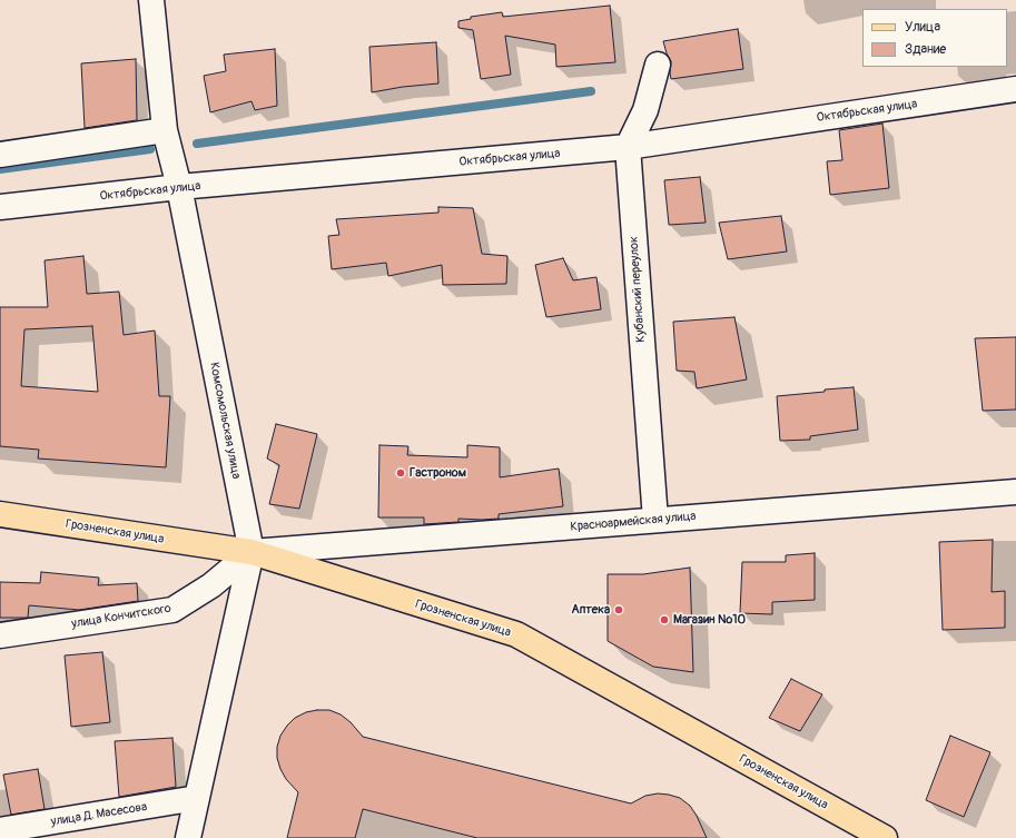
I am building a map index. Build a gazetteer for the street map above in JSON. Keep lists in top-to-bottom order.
{
  "streets": {
    "main road": ["Грозненская улица"],
    "street": [
      "Октябрьская улица",
      "Кубанский переулок",
      "Комсомольская улица",
      "Красноармейская улица",
      "улица Кончитского",
      "улица Д. Масесова"
    ]
  },
  "crossings": [
    ["Октябрьская улица", "Кубанский переулок"],
    ["Октябрьская улица", "Комсомольская улица"],
    ["Кубанский переулок", "Красноармейская улица"],
    ["Комсомольская улица", "Красноармейская улица"],
    ["Комсомольская улица", "Грозненская улица"],
    ["Комсомольская улица", "улица Кончитского"],
    ["Комсомольская улица", "улица Д. Масесова"],
    ["Красноармейская улица", "Грозненская улица"],
    ["Красноармейская улица", "улица Кончитского"],
    ["Грозненская улица", "улица Кончитского"]
  ],
  "places": ["Гастроном", "Аптека", "Магазин №10"],
  "legend": ["Улица", "Здание"]
}
